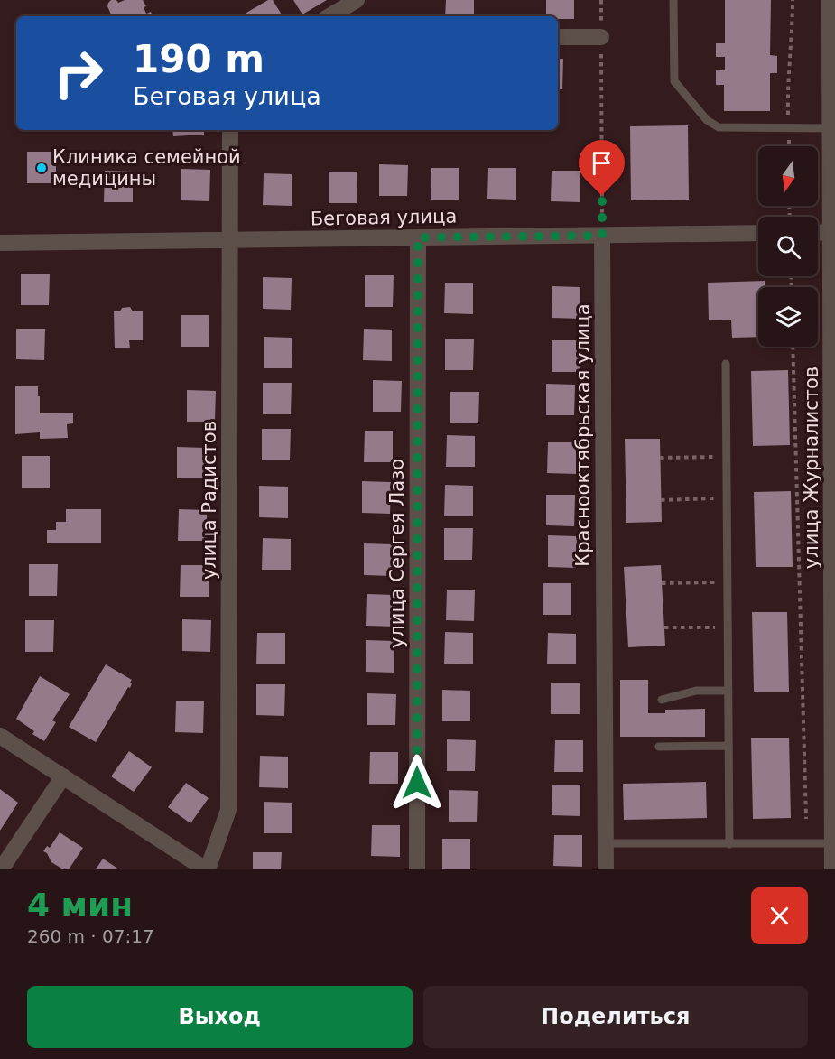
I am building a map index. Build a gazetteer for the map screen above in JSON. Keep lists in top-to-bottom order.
{
  "streets": {
    "street": [
      "Беговая улица",
      "Краснооктябрьская улица",
      "улица Журналистов",
      "улица Радистов",
      "улица Сергея Лазо"
    ]
  },
  "crossings": [
    ["Беговая улица", "Краснооктябрьская улица"],
    ["Беговая улица", "улица Радистов"],
    ["Беговая улица", "улица Сергея Лазо"]
  ],
  "places": ["Клиника семейной медицины"],
  "north": "bottom",
  "page": {
    "turn": ["190 m", "Беговая улица"],
    "heading": ["4 мин", "260 m · 07:17"],
    "buttons": ["Выход", "Поделиться"]
  }
}
